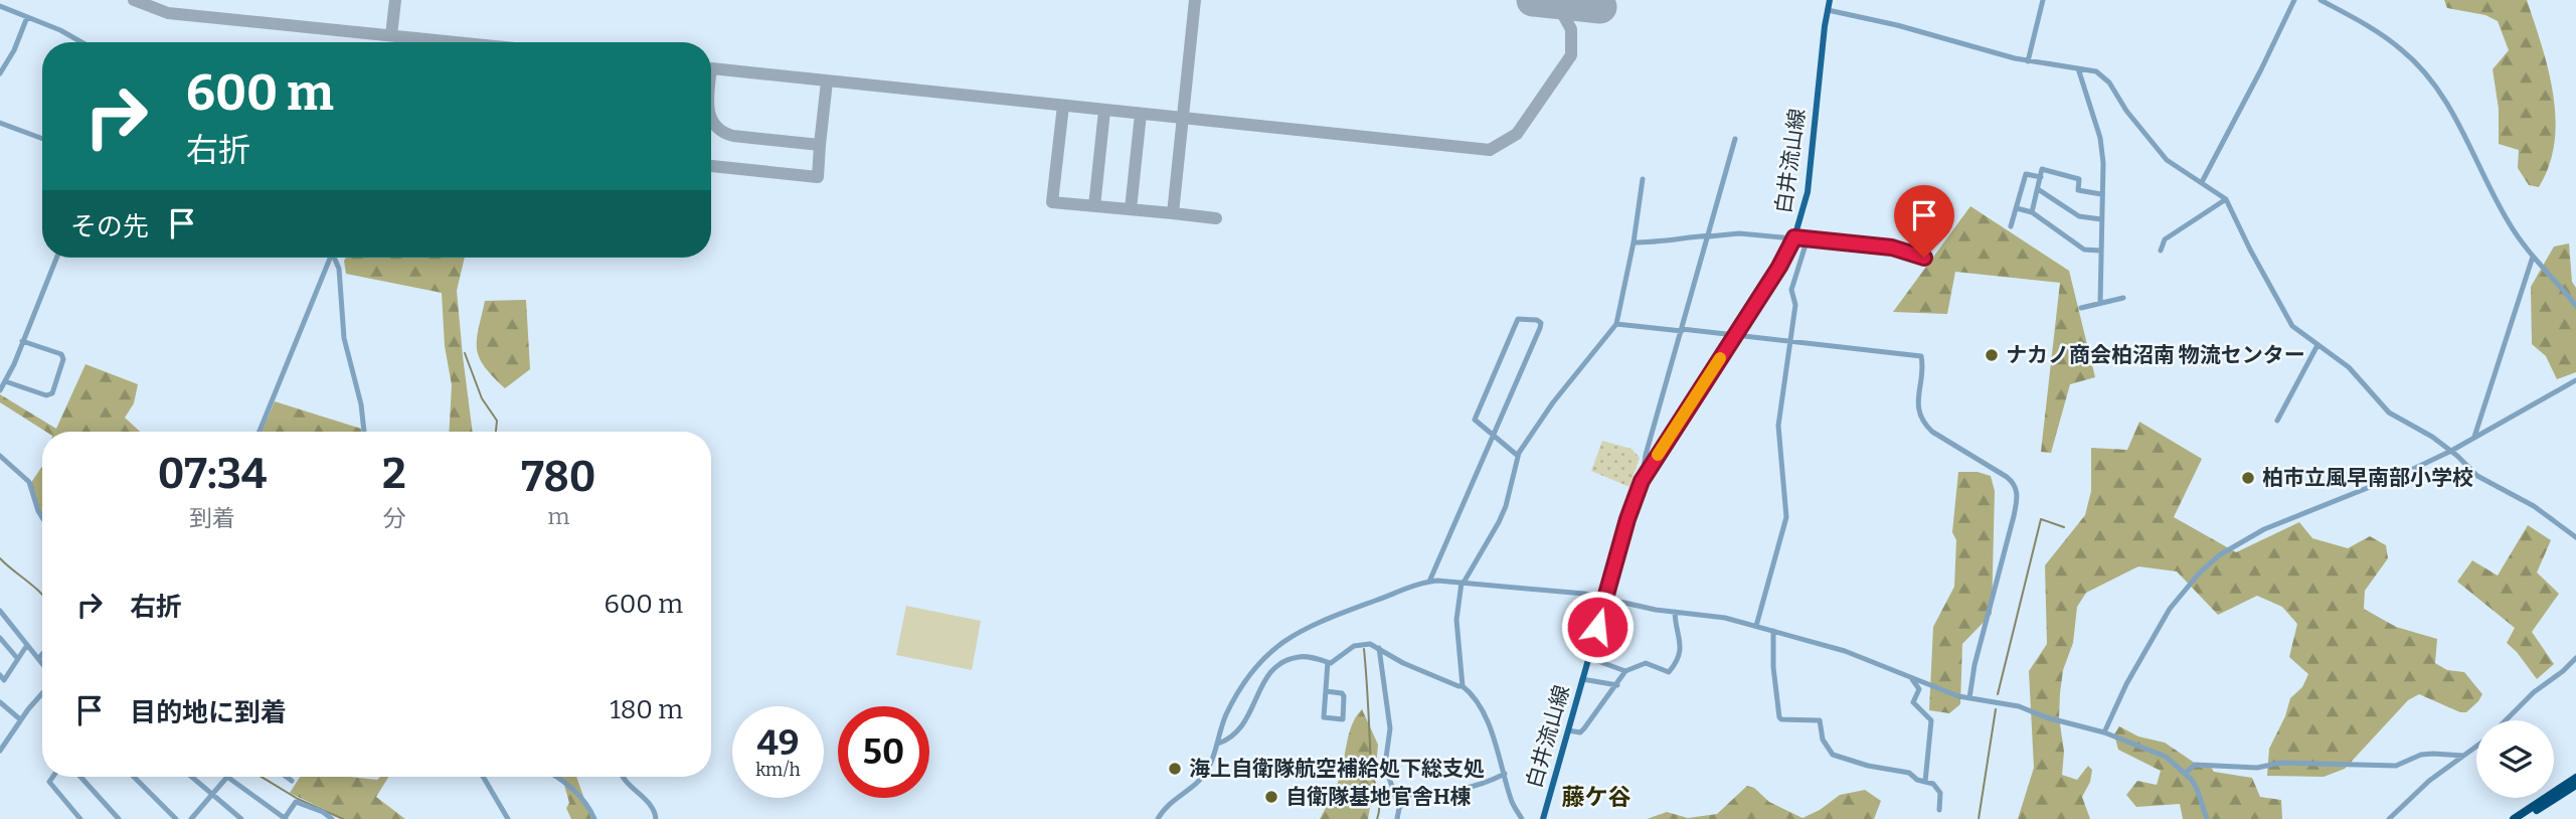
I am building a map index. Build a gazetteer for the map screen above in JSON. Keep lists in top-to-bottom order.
{
  "streets": {
    "main road": ["白井流山線"]
  },
  "districts": ["藤ケ谷"],
  "places": [
    "ナカノ商会柏沼南 物流センター",
    "柏市立風早南部小学校",
    "海上自衛隊航空補給処下総支処",
    "自衛隊基地官舎H棟"
  ],
  "page": {
    "turn": ["600 m", "右折"],
    "then": "その先",
    "eta": [
      "07:34",
      "到着",
      "2",
      "分",
      "780",
      "m"
    ],
    "list": [
      {
        "name": "右折",
        "value": "600 m"
      },
      {
        "name": "目的地に到着",
        "value": "180 m"
      }
    ],
    "speed": "49 km/h",
    "limit": "50"
  }
}
